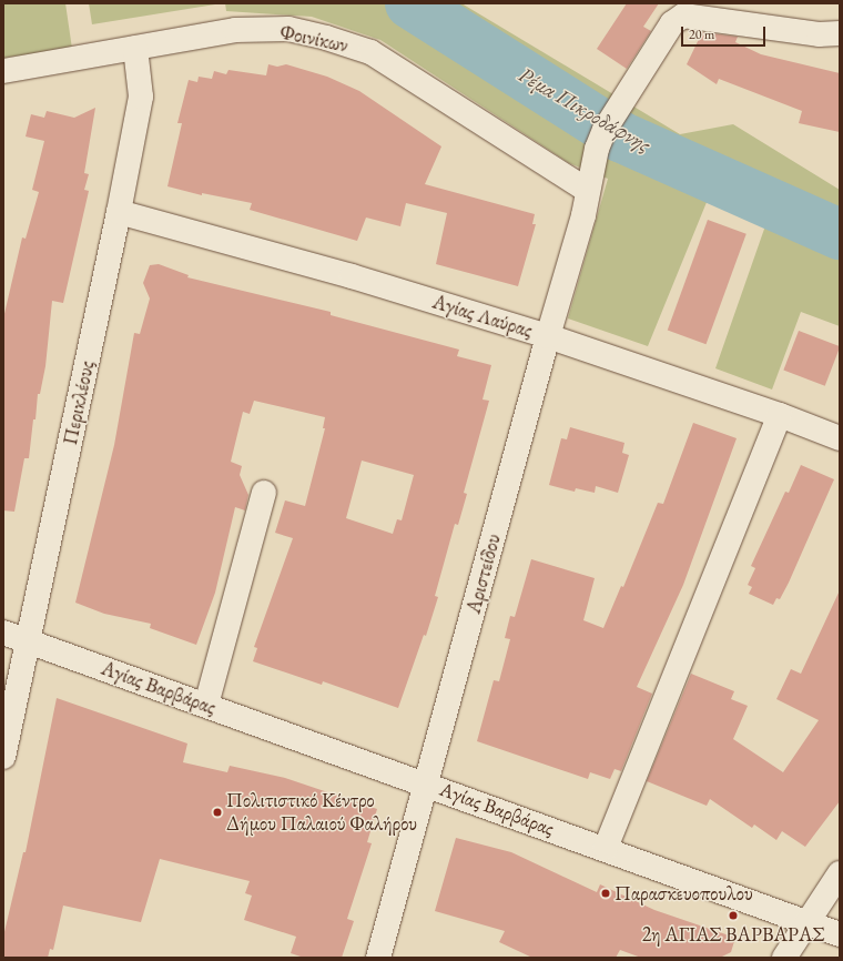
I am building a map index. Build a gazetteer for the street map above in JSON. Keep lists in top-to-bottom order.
{
  "streets": {
    "street": [
      "Φοινίκων",
      "Αγίας Λαύρας",
      "Περικλέους",
      "Αριστείδου",
      "Αγίας Βαρβάρας"
    ]
  },
  "crossings": [
    ["Φοινίκων", "Περικλέους"],
    ["Φοινίκων", "Αριστείδου"],
    ["Αγίας Λαύρας", "Περικλέους"],
    ["Αγίας Λαύρας", "Αριστείδου"],
    ["Περικλέους", "Αγίας Βαρβάρας"],
    ["Αριστείδου", "Αγίας Βαρβάρας"]
  ],
  "water": ["Ρέμα Πικροδάφνης"],
  "places": ["Πολιτιστικό Κέντρο Δήμου Παλαιού Φαλήρου", "Παρασκευοπουλου", "2η ΑΓΙΑΣ ΒΑΡΒΑΡΑΣ"],
  "scale_bar": "20 m"
}
